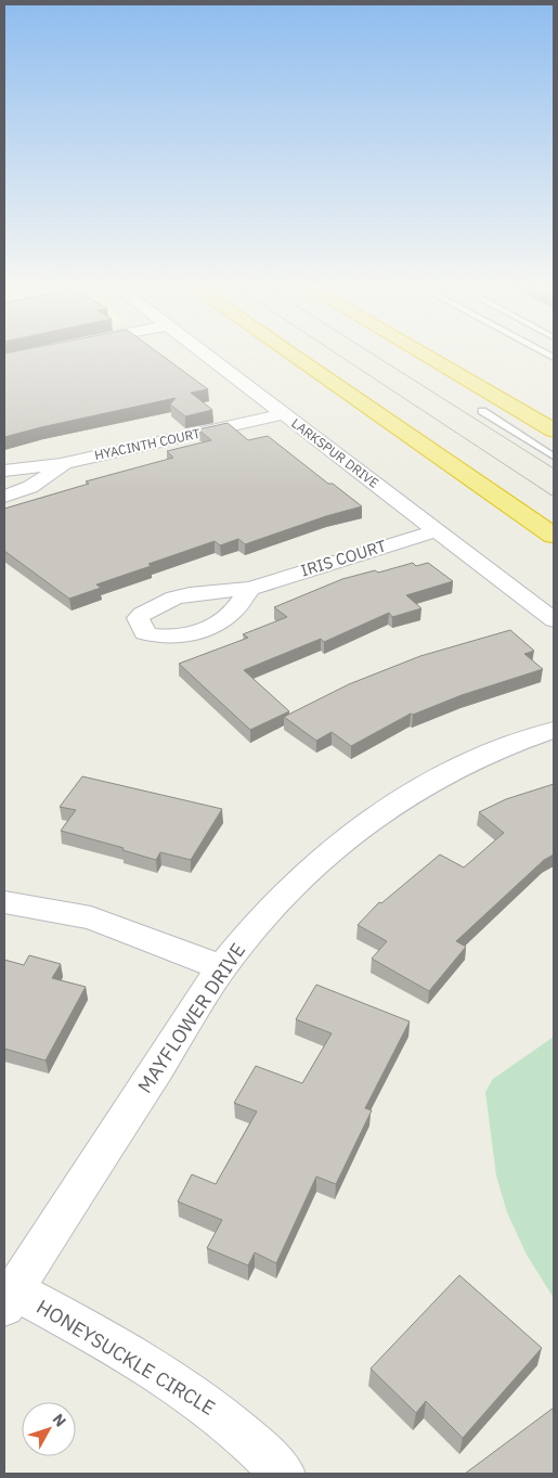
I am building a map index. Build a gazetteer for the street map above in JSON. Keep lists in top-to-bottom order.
{
  "streets": {
    "street": [
      "HYACINTH COURT",
      "LARKSPUR DRIVE",
      "IRIS COURT",
      "MAYFLOWER DRIVE",
      "HONEYSUCKLE CIRCLE"
    ]
  },
  "crossings": [
    ["HYACINTH COURT", "LARKSPUR DRIVE"],
    ["LARKSPUR DRIVE", "IRIS COURT"],
    ["MAYFLOWER DRIVE", "HONEYSUCKLE CIRCLE"]
  ],
  "north": "top right"
}
